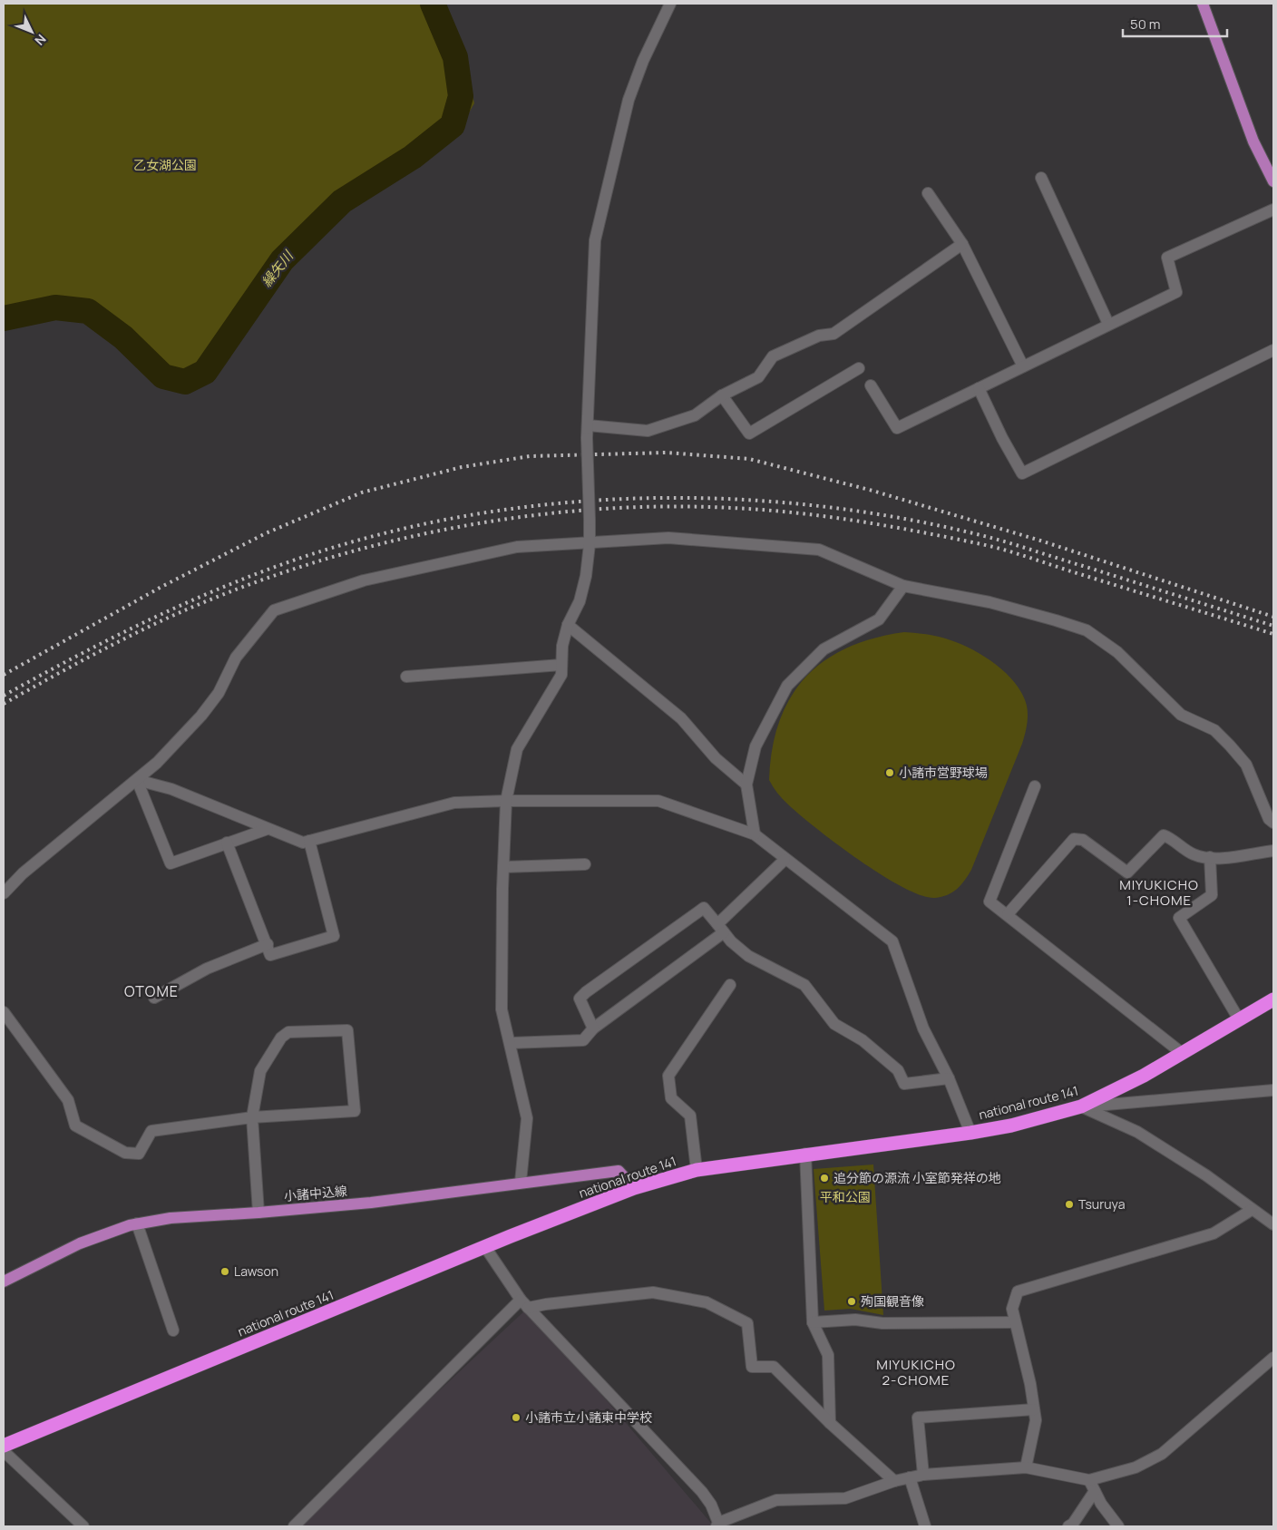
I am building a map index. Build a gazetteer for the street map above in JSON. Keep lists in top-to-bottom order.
{
  "streets": {
    "highway": ["national route 141"],
    "main road": ["小諸中込線"]
  },
  "crossings": [
    ["national route 141", "小諸中込線"]
  ],
  "districts": ["MIYUKICHO 1-CHOME", "OTOME", "MIYUKICHO 2-CHOME"],
  "water": ["繰矢川"],
  "parks": ["乙女湖公園", "平和公園"],
  "places": [
    "小諸市営野球場",
    "追分節の源流 小室節発祥の地",
    "Tsuruya",
    "Lawson",
    "殉国観音像",
    "小諸市立小諸東中学校"
  ],
  "scale_bar": "50 m",
  "north": "bottom right"
}
